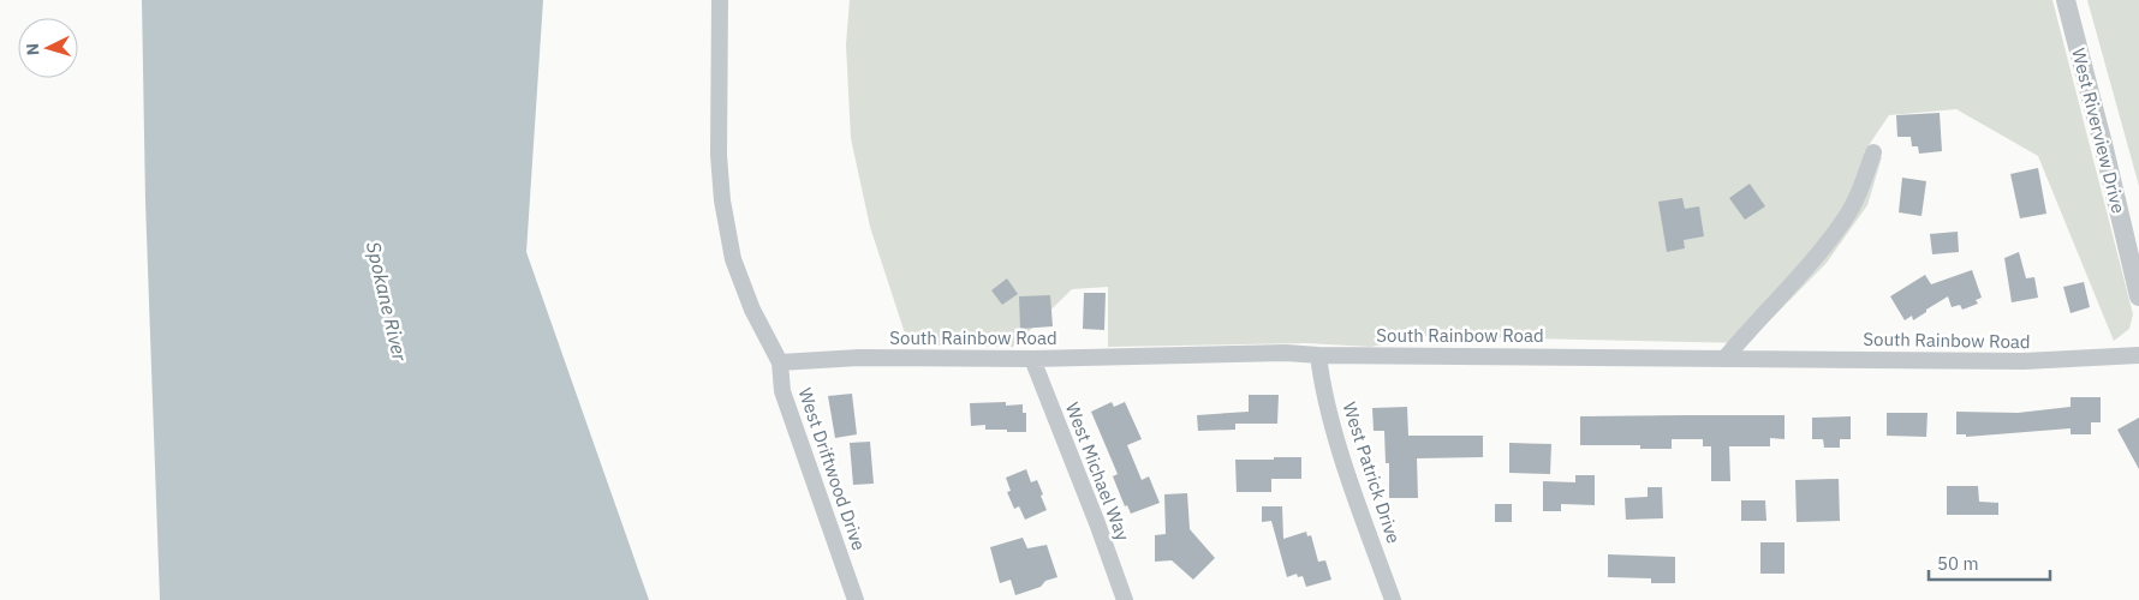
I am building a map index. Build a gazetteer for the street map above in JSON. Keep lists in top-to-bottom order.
{
  "streets": {
    "street": [
      "West Riverview Drive",
      "South Rainbow Road",
      "West Driftwood Drive",
      "West Michael Way",
      "West Patrick Drive"
    ]
  },
  "crossings": [
    ["South Rainbow Road", "West Driftwood Drive"],
    ["South Rainbow Road", "West Michael Way"],
    ["South Rainbow Road", "West Patrick Drive"]
  ],
  "water": ["Spokane River"],
  "scale_bar": "50 m",
  "north": "left"
}
